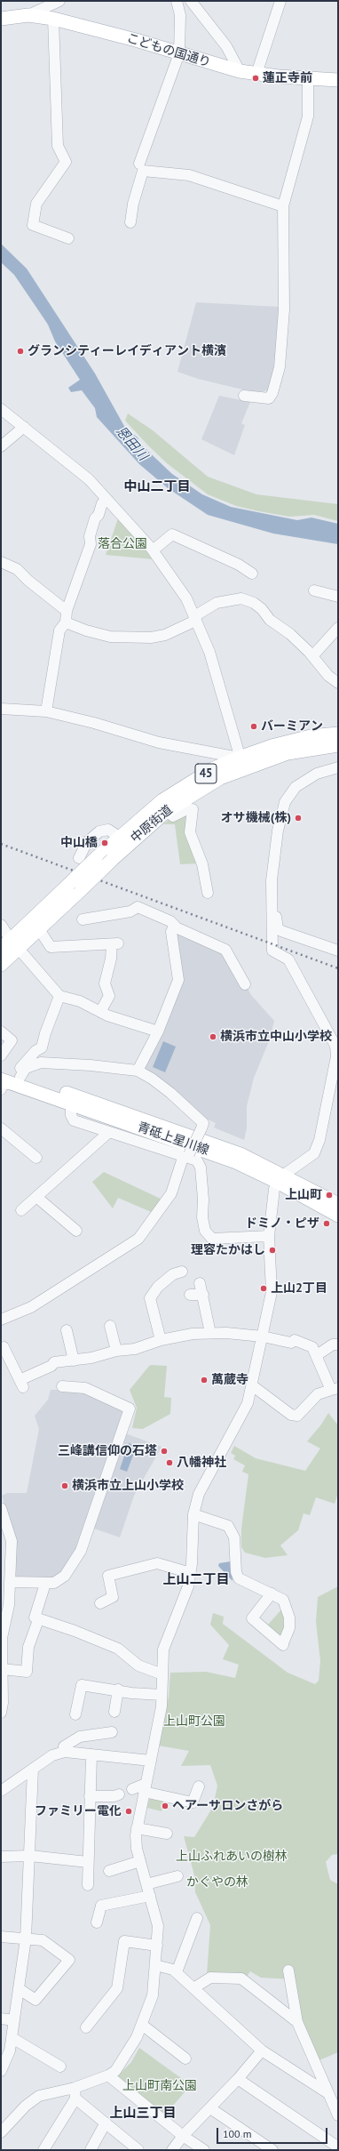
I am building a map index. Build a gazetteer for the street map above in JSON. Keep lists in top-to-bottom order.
{
  "streets": {
    "main road": [
      "こどもの国通り",
      "45",
      "中原街道",
      "青砥上星川線"
    ]
  },
  "districts": ["中山二丁目", "上山二丁目", "上山三丁目"],
  "water": ["恩田川"],
  "parks": [
    "落合公園",
    "上山町公園",
    "上山ふれあいの樹林",
    "かぐやの林",
    "上山町南公園"
  ],
  "places": [
    "蓮正寺前",
    "グランシティーレイディアント横濱",
    "バーミアン",
    "オサ機械(株)",
    "中山橋",
    "横浜市立中山小学校",
    "上山町",
    "ドミノ・ピザ",
    "理容たかはし",
    "上山2丁目",
    "萬蔵寺",
    "三峰講信仰の石塔",
    "八幡神社",
    "横浜市立上山小学校",
    "ヘアーサロンさがら",
    "ファミリー電化"
  ],
  "scale_bar": "100 m"
}
